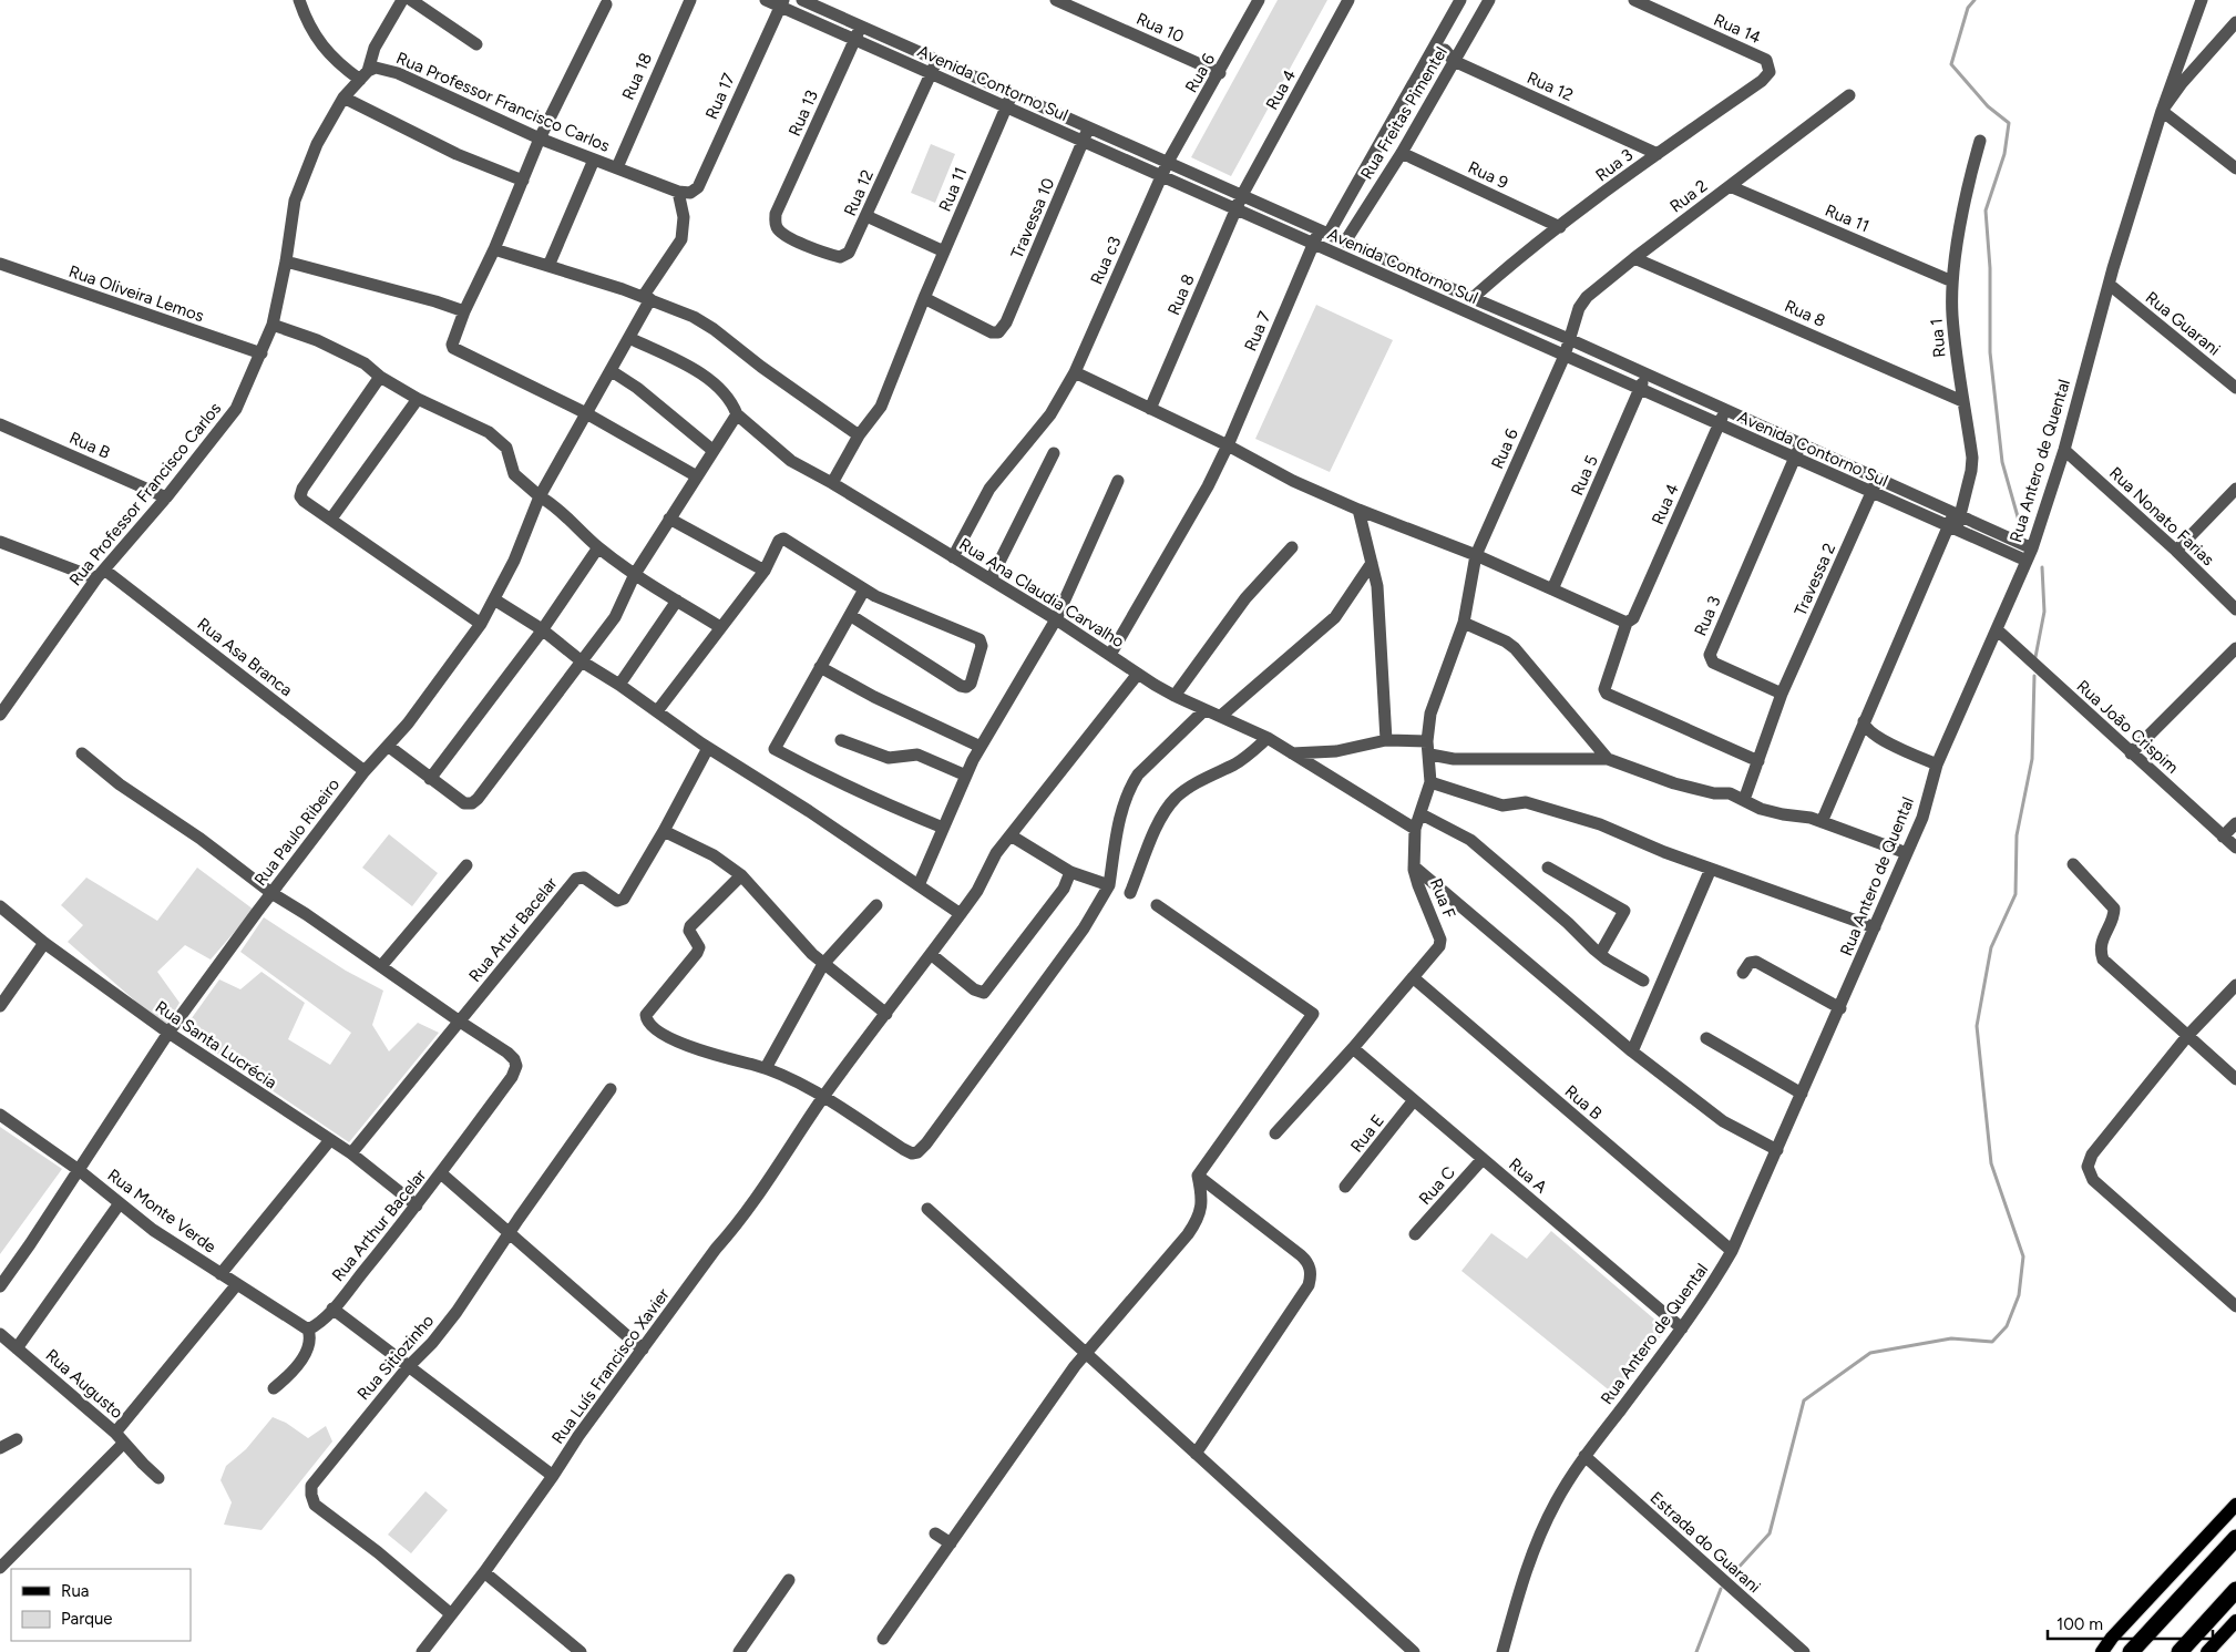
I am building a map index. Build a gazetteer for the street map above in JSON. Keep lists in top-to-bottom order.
{
  "streets": {
    "street": [
      "Rua 10",
      "Rua 14",
      "Rua 6",
      "Rua 18",
      "Avenida Contorno Sul",
      "Rua 12",
      "Rua 4",
      "Rua 17",
      "Rua Professor Francisco Carlos",
      "Rua 13",
      "Rua Freitas Pimentel",
      "Rua 3",
      "Rua 9",
      "Rua 11",
      "Rua 2",
      "Travessa 10",
      "Rua c3",
      "Rua Oliveira Lemos",
      "Rua 8",
      "Rua Guarani",
      "Rua 7",
      "Rua 1",
      "Rua B",
      "Rua Antero de Quental",
      "Rua 5",
      "Rua Nonato Farias",
      "Travessa 2",
      "Rua Ana Claudia Carvalho",
      "Rua Asa Branca",
      "Rua João Crispim",
      "Rua Paulo Ribeiro",
      "Rua F",
      "Rua Artur Bacelar",
      "Rua Santa Lucrécia",
      "Rua E",
      "Rua A",
      "Rua C",
      "Rua Monte Verde",
      "Rua Arthur Bacelar",
      "Rua Sitiozinho",
      "Rua Luís Francisco Xavier",
      "Rua Augusto",
      "Estrada do Guarani"
    ]
  },
  "crossings": [
    ["Rua 10", "Rua 6"],
    ["Rua 14", "Rua 3"],
    ["Rua 6", "Avenida Contorno Sul"],
    ["Rua 6", "Rua 2"],
    ["Rua 6", "Rua c3"],
    ["Rua 6", "Rua F"],
    ["Rua 18", "Rua Professor Francisco Carlos"],
    ["Avenida Contorno Sul", "Rua 12"],
    ["Avenida Contorno Sul", "Rua 4"],
    ["Avenida Contorno Sul", "Rua 17"],
    ["Avenida Contorno Sul", "Rua 13"],
    ["Avenida Contorno Sul", "Rua Freitas Pimentel"],
    ["Avenida Contorno Sul", "Rua 3"],
    ["Avenida Contorno Sul", "Rua 11"],
    ["Avenida Contorno Sul", "Rua 2"],
    ["Avenida Contorno Sul", "Travessa 10"],
    ["Avenida Contorno Sul", "Rua c3"],
    ["Avenida Contorno Sul", "Rua 8"],
    ["Avenida Contorno Sul", "Rua 7"],
    ["Avenida Contorno Sul", "Rua 1"],
    ["Avenida Contorno Sul", "Rua Antero de Quental"],
    ["Avenida Contorno Sul", "Rua 5"],
    ["Avenida Contorno Sul", "Travessa 2"],
    ["Rua 12", "Rua 13"],
    ["Rua 12", "Rua Freitas Pimentel"],
    ["Rua 12", "Rua 3"],
    ["Rua 4", "Rua 8"],
    ["Rua 17", "Rua Professor Francisco Carlos"],
    ["Rua 17", "Rua Paulo Ribeiro"],
    ["Rua Professor Francisco Carlos", "Rua Oliveira Lemos"],
    ["Rua Professor Francisco Carlos", "Rua B"],
    ["Rua Professor Francisco Carlos", "Rua Asa Branca"],
    ["Rua Professor Francisco Carlos", "Rua Paulo Ribeiro"],
    ["Rua Freitas Pimentel", "Rua 9"],
    ["Rua Freitas Pimentel", "Rua 7"],
    ["Rua 3", "Rua 9"],
    ["Rua 3", "Travessa 2"],
    ["Rua 11", "Rua 2"],
    ["Rua 11", "Travessa 10"],
    ["Rua 11", "Rua 1"],
    ["Rua 2", "Rua 8"],
    ["Rua c3", "Rua Ana Claudia Carvalho"],
    ["Rua 8", "Rua 1"],
    ["Rua Guarani", "Rua Antero de Quental"],
    ["Rua 7", "Rua Ana Claudia Carvalho"],
    ["Rua B", "Rua Antero de Quental"],
    ["Rua B", "Rua F"],
    ["Rua Antero de Quental", "Rua Nonato Farias"],
    ["Rua Antero de Quental", "Rua João Crispim"],
    ["Rua Antero de Quental", "Rua A"],
    ["Rua Antero de Quental", "Estrada do Guarani"],
    ["Rua Ana Claudia Carvalho", "Rua Paulo Ribeiro"],
    ["Rua Ana Claudia Carvalho", "Rua F"],
    ["Rua Ana Claudia Carvalho", "Rua Luís Francisco Xavier"],
    ["Rua Asa Branca", "Rua Paulo Ribeiro"],
    ["Rua Paulo Ribeiro", "Rua Santa Lucrécia"],
    ["Rua Paulo Ribeiro", "Rua Monte Verde"],
    ["Rua F", "Rua A"],
    ["Rua Artur Bacelar", "Rua Santa Lucrécia"],
    ["Rua Artur Bacelar", "Rua Arthur Bacelar"],
    ["Rua Santa Lucrécia", "Rua Arthur Bacelar"],
    ["Rua E", "Rua A"],
    ["Rua A", "Rua C"],
    ["Rua Monte Verde", "Rua Arthur Bacelar"],
    ["Rua Sitiozinho", "Rua Luís Francisco Xavier"]
  ],
  "legend": ["Rua", "Parque"],
  "scale_bar": "100 m"
}
